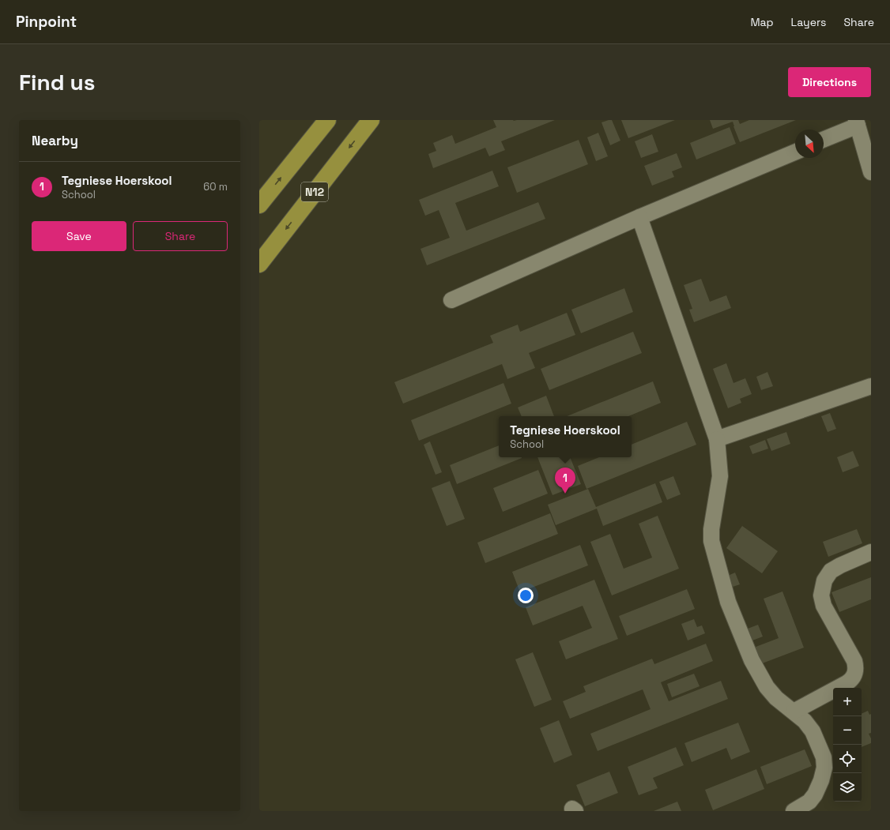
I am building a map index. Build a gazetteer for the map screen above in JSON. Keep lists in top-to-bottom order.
{
  "streets": {
    "highway": ["N12"]
  },
  "north": "bottom right",
  "page": {
    "header": "Pinpoint",
    "nav": ["Map", "Layers", "Share"],
    "buttons": [
      "Directions",
      ["Save", "Share"]
    ],
    "title": "Find us",
    "heading": "Nearby",
    "list": [
      {
        "mark": "1",
        "name": "Tegniese Hoerskool",
        "note": "School",
        "value": "60 m"
      }
    ],
    "popup": ["Tegniese Hoerskool", "School"],
    "pins": "1",
    "map_buttons": ["+", "−"]
  }
}
